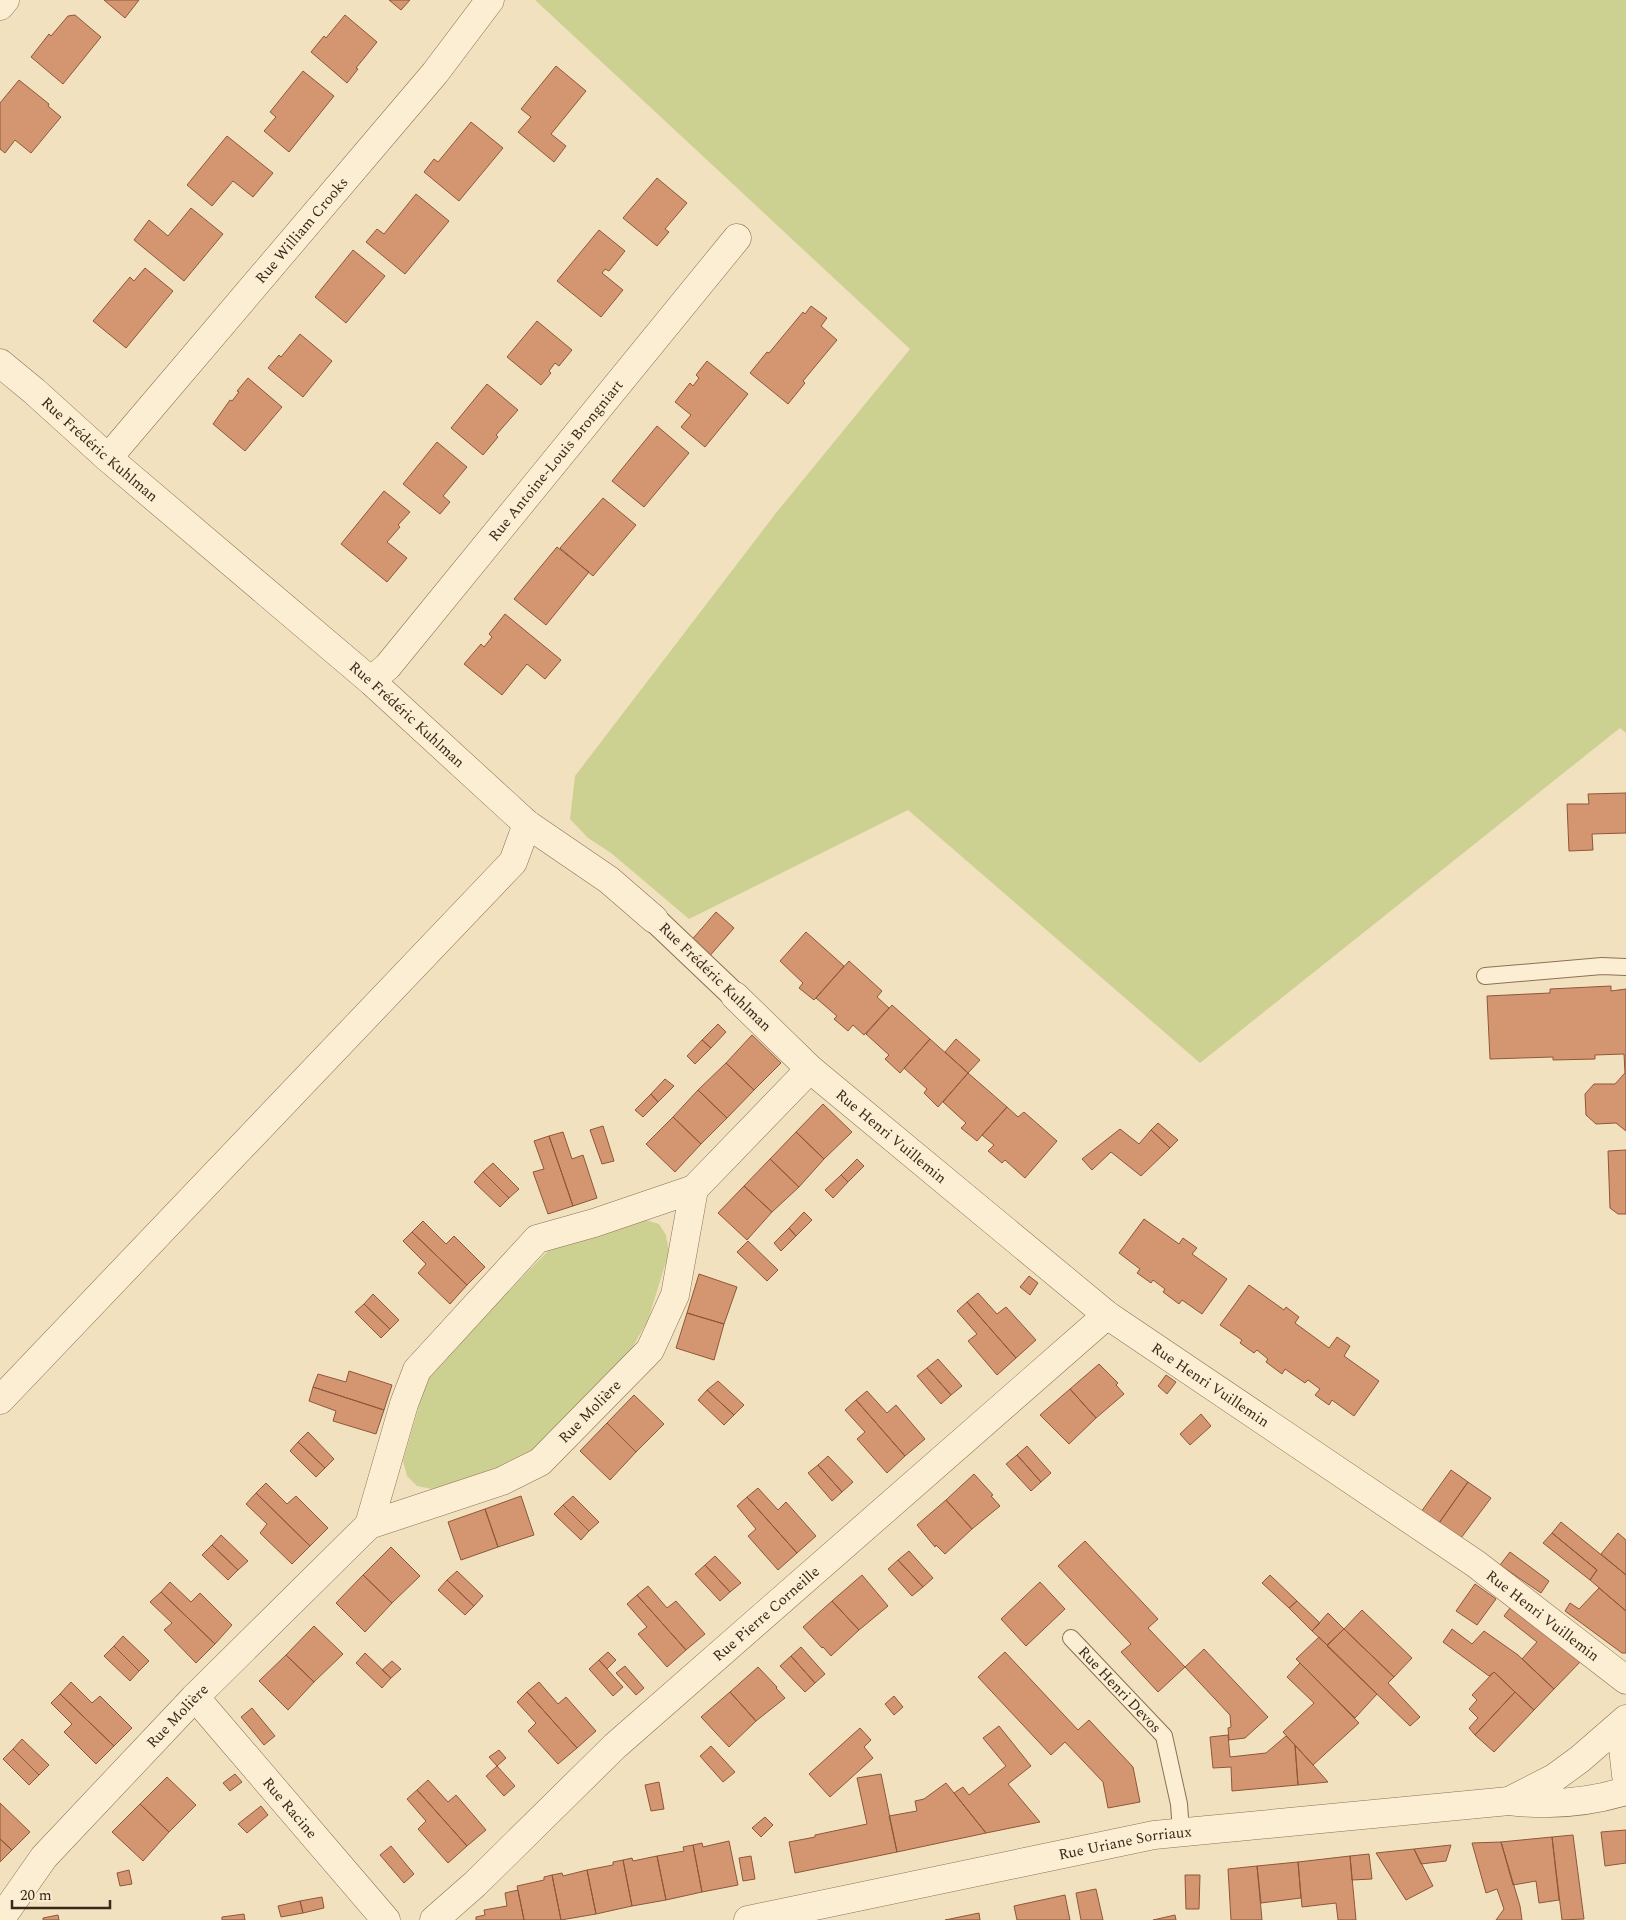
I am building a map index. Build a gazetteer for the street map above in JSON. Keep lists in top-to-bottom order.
{
  "streets": {
    "street": [
      "Rue William Crooks",
      "Rue Frédéric Kuhlman",
      "Rue Antoine-Louis Brongniart",
      "Rue Henri Vuillemin",
      "Rue Molière",
      "Rue Pierre Corneille",
      "Rue Racine",
      "Rue Uriane Sorriaux"
    ],
    "lane": ["Rue Henri Devos"]
  },
  "crossings": [
    ["Rue William Crooks", "Rue Frédéric Kuhlman"],
    ["Rue Frédéric Kuhlman", "Rue Antoine-Louis Brongniart"],
    ["Rue Frédéric Kuhlman", "Rue Henri Vuillemin"],
    ["Rue Frédéric Kuhlman", "Rue Molière"],
    ["Rue Henri Vuillemin", "Rue Molière"],
    ["Rue Henri Vuillemin", "Rue Pierre Corneille"],
    ["Rue Molière", "Rue Racine"],
    ["Rue Henri Devos", "Rue Uriane Sorriaux"]
  ],
  "scale_bar": "20 m"
}
